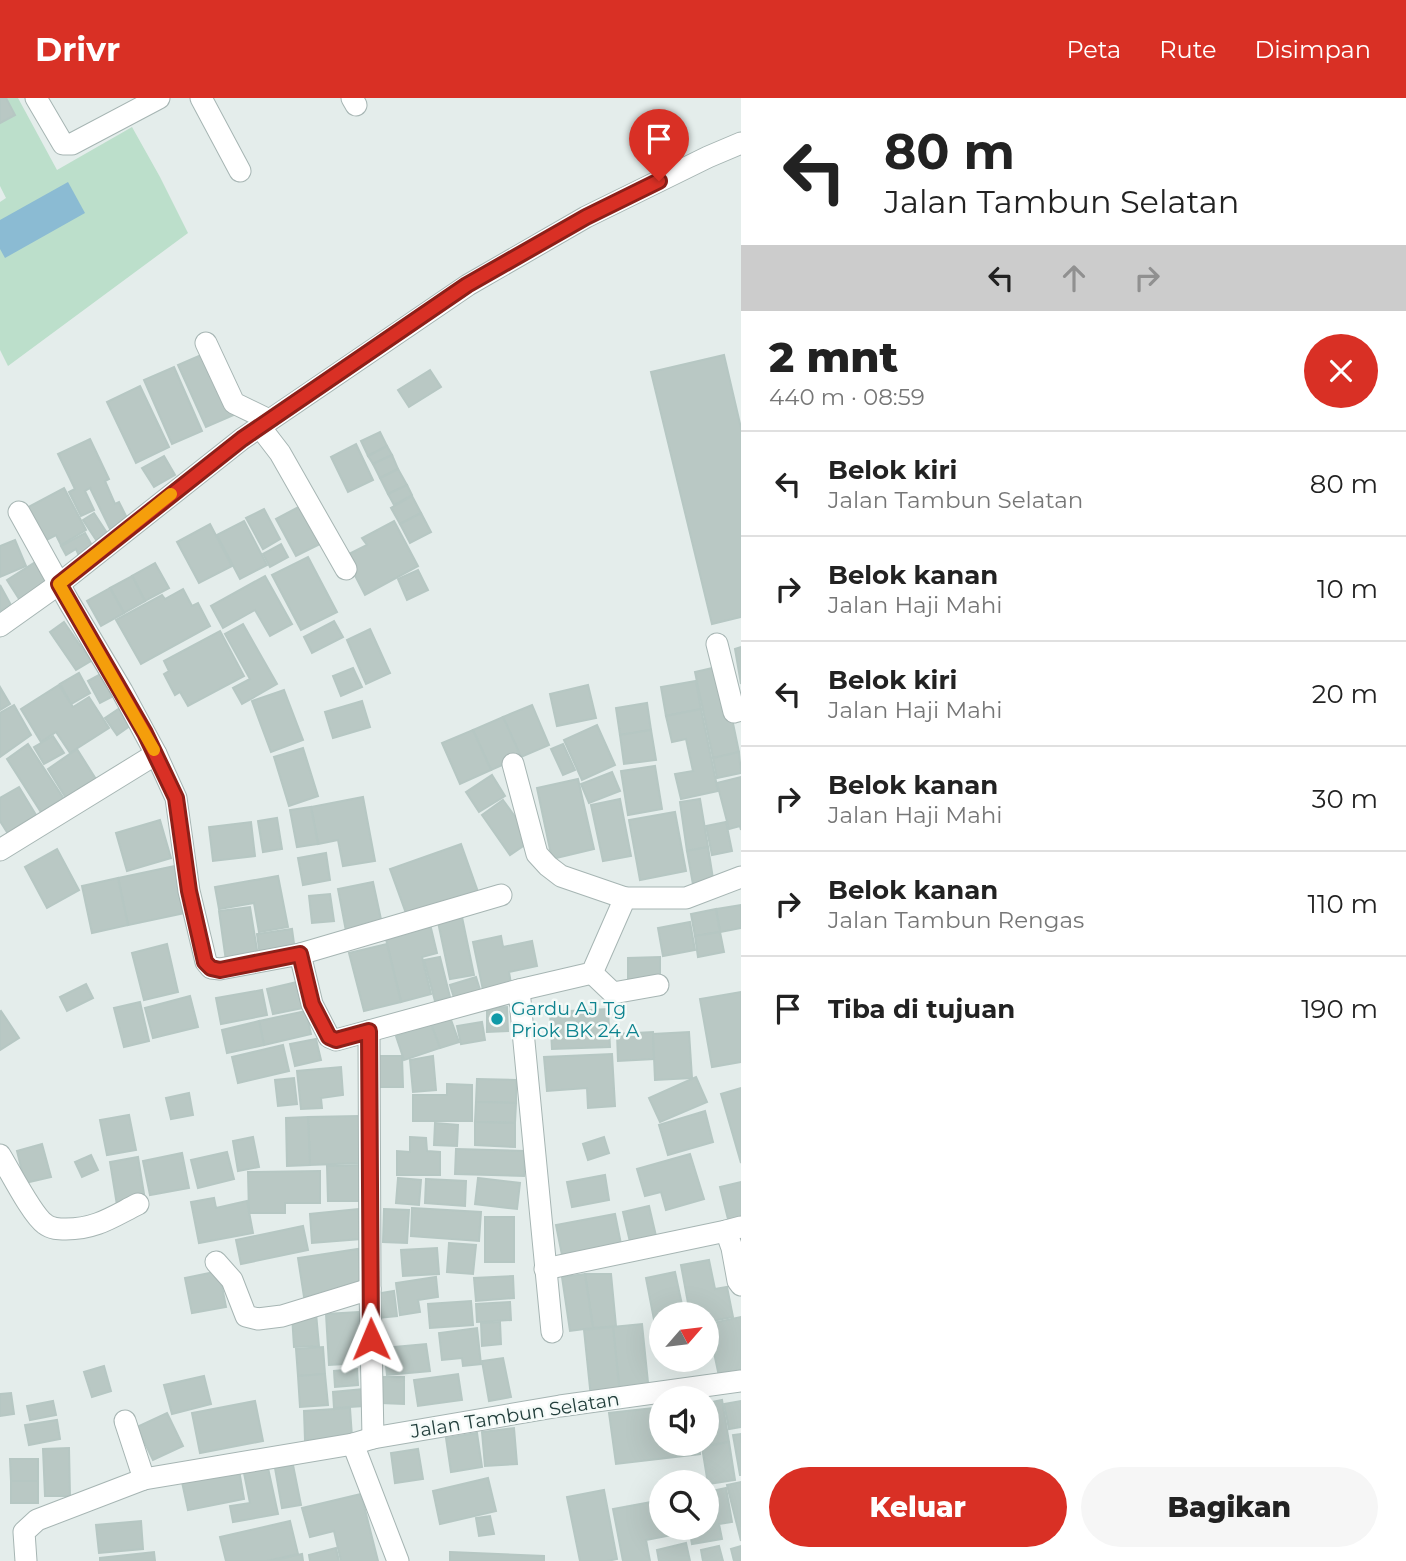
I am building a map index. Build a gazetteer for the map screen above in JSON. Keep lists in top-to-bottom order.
{
  "streets": {
    "street": ["Jalan Tambun Selatan"]
  },
  "places": ["Gardu AJ Tg Priok BK 24 A"],
  "north": "top right",
  "page": {
    "header": "Drivr",
    "nav": ["Peta", "Rute", "Disimpan"],
    "turn": ["80 m", "Jalan Tambun Selatan"],
    "heading": ["2 mnt", "440 m · 08:59"],
    "list": [
      {
        "name": "Belok kiri",
        "note": "Jalan Tambun Selatan",
        "value": "80 m"
      },
      {
        "name": "Belok kanan",
        "note": "Jalan Haji Mahi",
        "value": "10 m"
      },
      {
        "name": "Belok kiri",
        "note": "Jalan Haji Mahi",
        "value": "20 m"
      },
      {
        "name": "Belok kanan",
        "note": "Jalan Haji Mahi",
        "value": "30 m"
      },
      {
        "name": "Belok kanan",
        "note": "Jalan Tambun Rengas",
        "value": "110 m"
      },
      {
        "name": "Tiba di tujuan",
        "value": "190 m"
      }
    ],
    "buttons": ["Keluar", "Bagikan"]
  }
}
